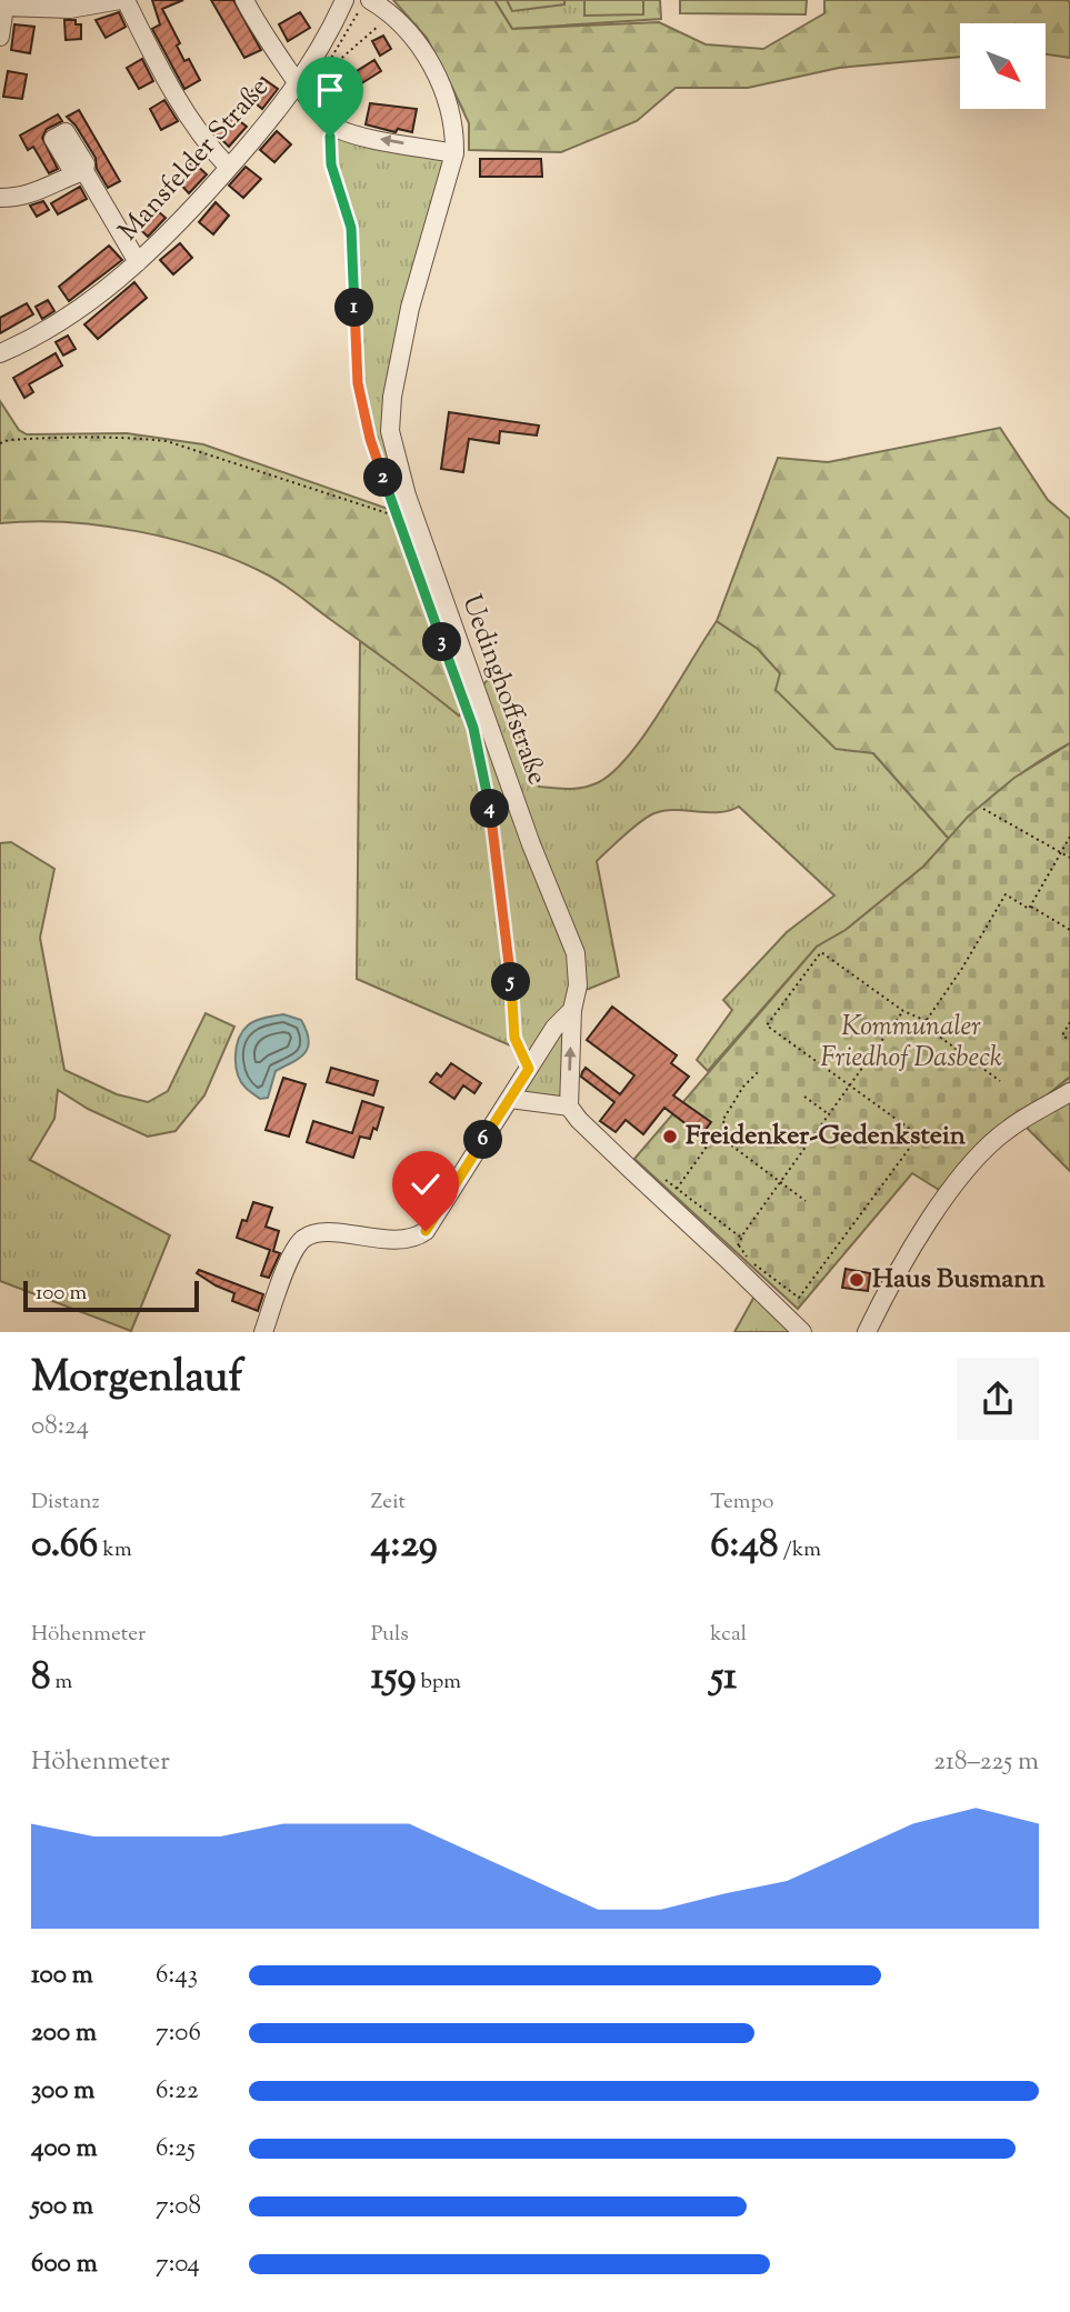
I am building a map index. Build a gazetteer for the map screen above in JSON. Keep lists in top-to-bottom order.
{
  "streets": {
    "street": ["Mansfelder Straße", "Uedinghoffstraße"]
  },
  "parks": ["Kommunaler Friedhof Dasbeck"],
  "places": ["Freidenker-Gedenkstein", "Haus Busmann"],
  "scale_bar": "100 m",
  "north": "bottom right",
  "page": {
    "pins": [
      "1",
      "2",
      "3",
      "4",
      "5",
      "6"
    ],
    "scale": "100 m",
    "heading": ["Morgenlauf", "08:24"],
    "stats": [
      ["Distanz", "0.66 km"],
      ["Zeit", "4:29"],
      ["Tempo", "6:48 /km"],
      ["Höhenmeter", "8 m"],
      ["Puls", "159 bpm"],
      ["kcal", "51"]
    ],
    "chart": ["Höhenmeter", "218–225 m"],
    "list": [
      {
        "name": "100 m",
        "note": "6:43"
      },
      {
        "name": "200 m",
        "note": "7:06"
      },
      {
        "name": "300 m",
        "note": "6:22"
      },
      {
        "name": "400 m",
        "note": "6:25"
      },
      {
        "name": "500 m",
        "note": "7:08"
      },
      {
        "name": "600 m",
        "note": "7:04"
      }
    ]
  }
}
